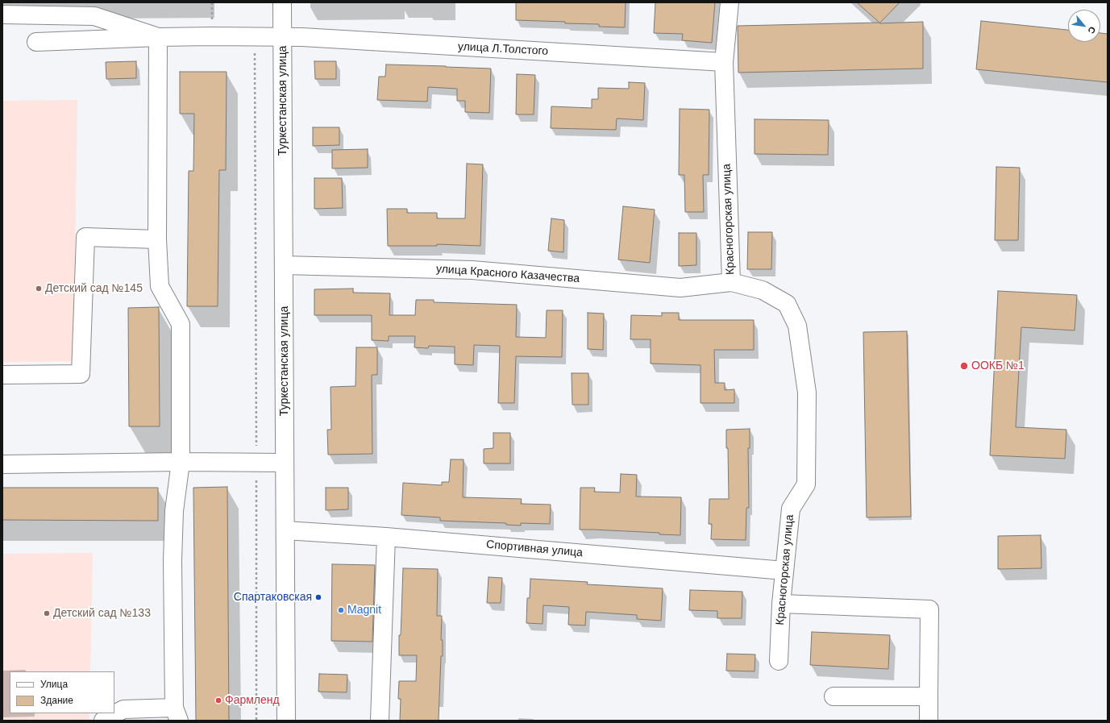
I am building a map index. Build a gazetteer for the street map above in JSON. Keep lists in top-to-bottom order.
{
  "streets": {
    "street": [
      "улица Л.Толстого",
      "Туркестанская улица",
      "Красногорская улица",
      "улица Красного Казачества",
      "Спортивная улица"
    ]
  },
  "crossings": [
    ["улица Л.Толстого", "Туркестанская улица"],
    ["улица Л.Толстого", "Красногорская улица"],
    ["Туркестанская улица", "улица Красного Казачества"],
    ["Туркестанская улица", "Спортивная улица"],
    ["Красногорская улица", "улица Красного Казачества"],
    ["Красногорская улица", "Спортивная улица"]
  ],
  "places": [
    "Детский сад №145",
    "ООКБ №1",
    "Спартаковская",
    "Magnit",
    "Детский сад №133",
    "Фармленд"
  ],
  "legend": ["Улица", "Здание"],
  "north": "bottom right"
}
